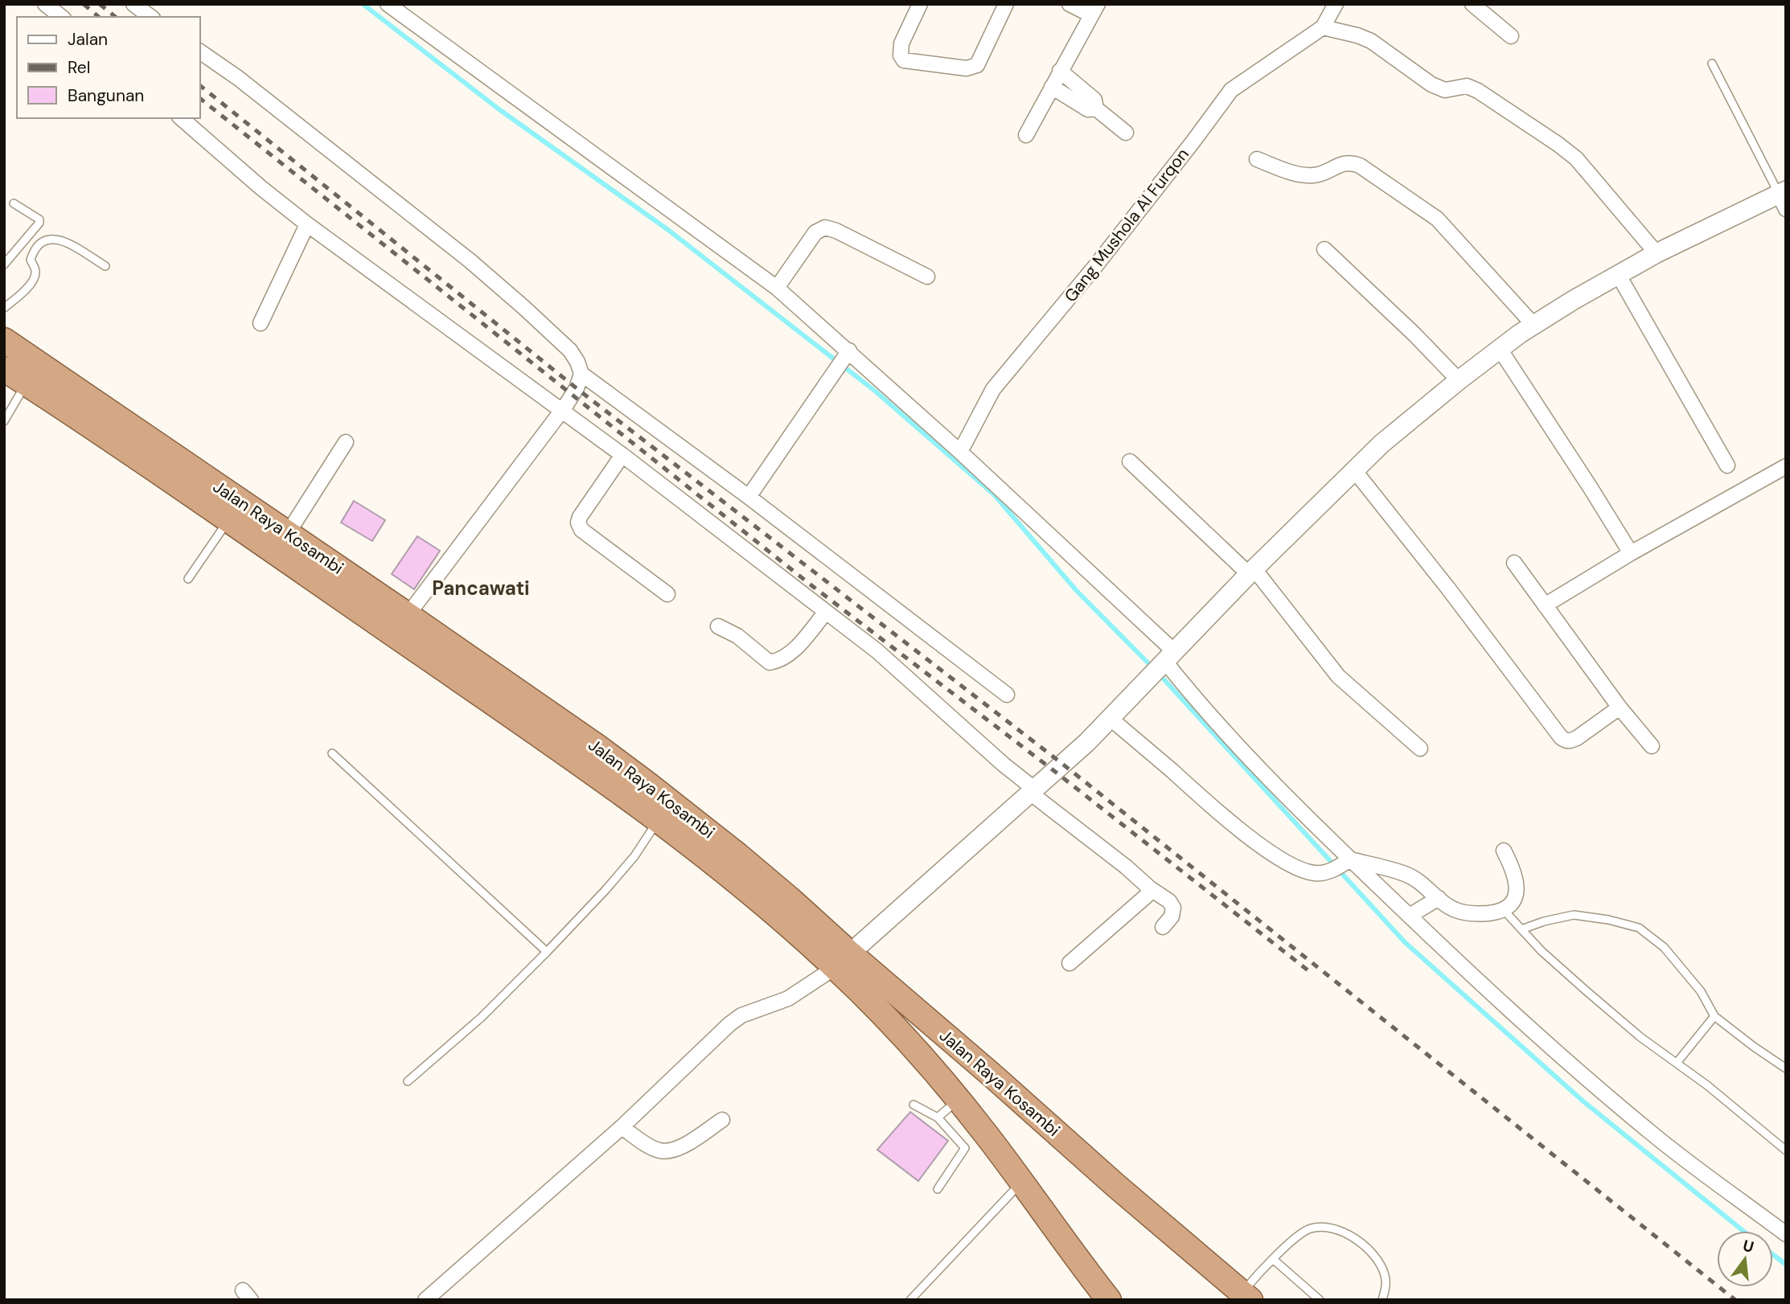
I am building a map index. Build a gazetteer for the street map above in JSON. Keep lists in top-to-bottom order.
{
  "streets": {
    "highway": ["Jalan Raya Kosambi"],
    "street": ["Gang Mushola Al Furqon"]
  },
  "districts": ["Pancawati"],
  "legend": ["Jalan", "Rel", "Bangunan"],
  "north": "top"
}
